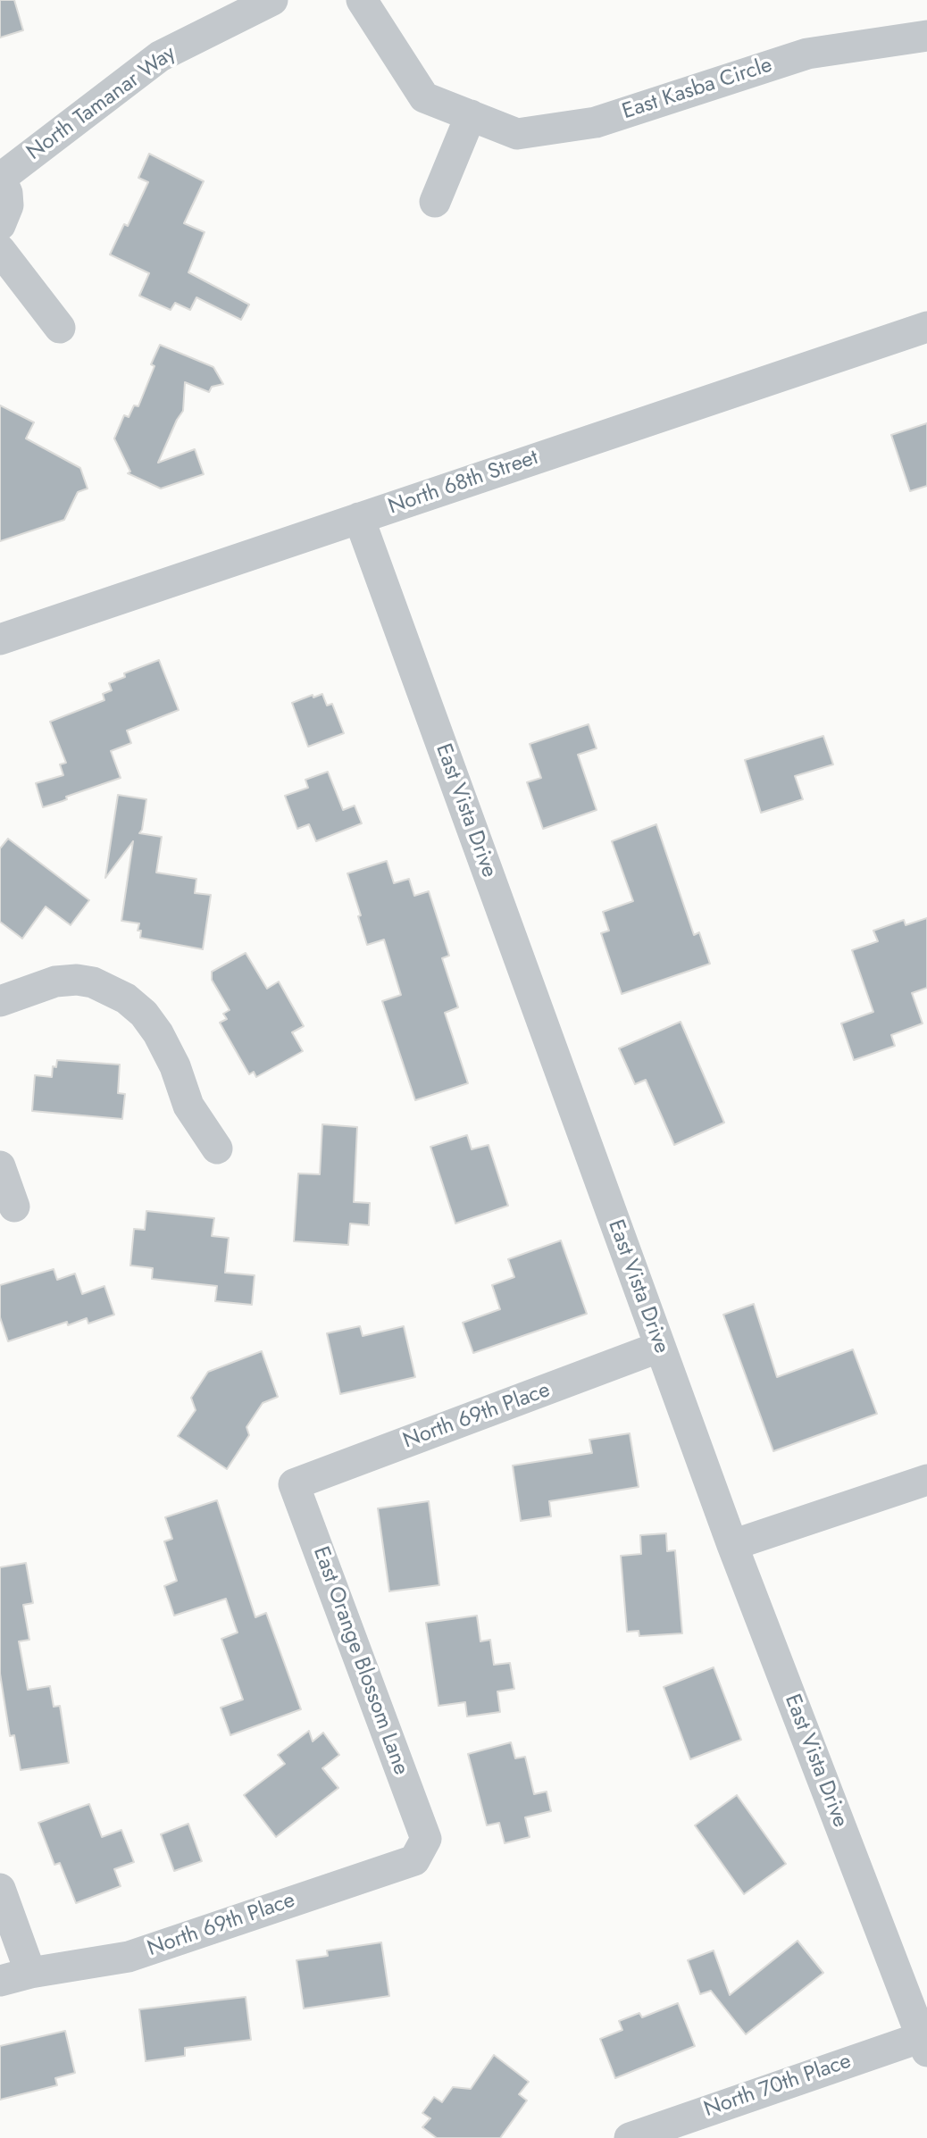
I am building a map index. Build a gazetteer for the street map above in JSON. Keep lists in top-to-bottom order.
{
  "streets": {
    "street": [
      "East Kasba Circle",
      "North Tamanar Way",
      "North 68th Street",
      "East Vista Drive",
      "North 69th Place",
      "East Orange Blossom Lane",
      "North 70th Place"
    ]
  },
  "crossings": [
    ["North 68th Street", "East Vista Drive"],
    ["East Vista Drive", "North 69th Place"],
    ["East Vista Drive", "North 70th Place"],
    ["North 69th Place", "East Orange Blossom Lane"]
  ]
}
